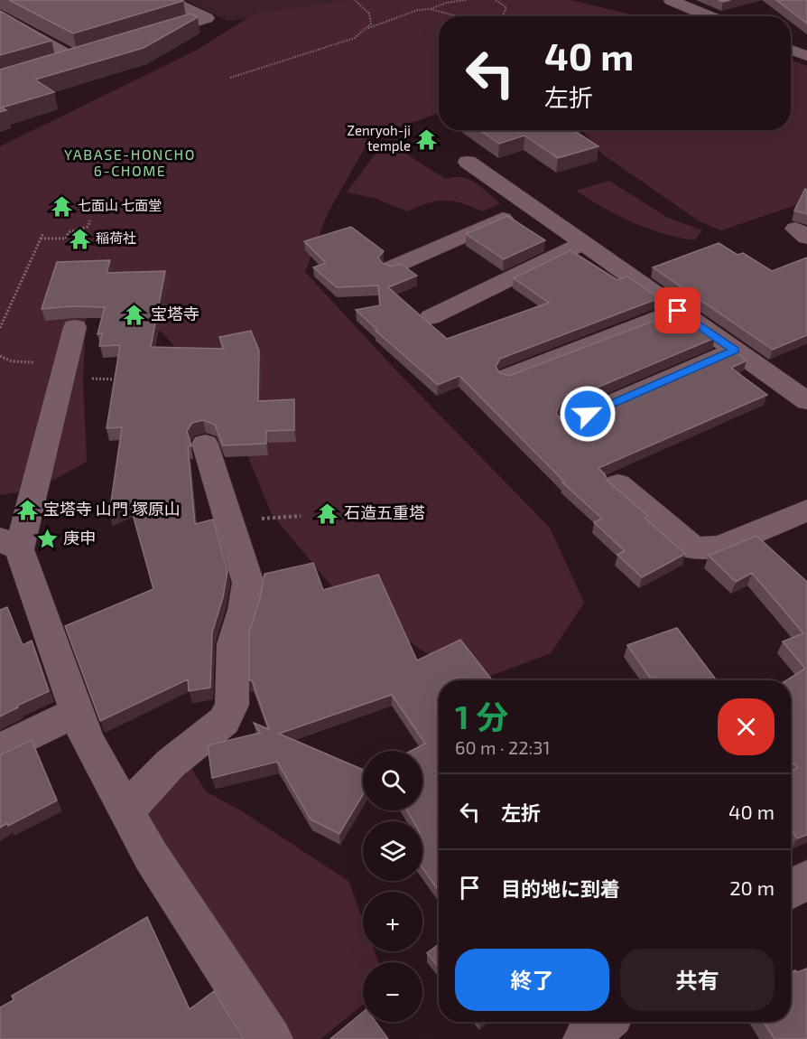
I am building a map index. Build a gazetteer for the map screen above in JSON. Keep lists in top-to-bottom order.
{
  "districts": ["YABASE-HONCHO 6-CHOME"],
  "places": {
    "temple": [
      "Zenryoh-ji temple",
      "七面山 七面堂",
      "稲荷社",
      "宝塔寺",
      "宝塔寺 山門 塚原山",
      "石造五重塔"
    ],
    "place": ["庚申"]
  },
  "page": {
    "turn": ["40 m", "左折"],
    "heading": ["1 分", "60 m · 22:31"],
    "map_buttons": ["+", "−"],
    "list": [
      {
        "name": "左折",
        "value": "40 m"
      },
      {
        "name": "目的地に到着",
        "value": "20 m"
      }
    ],
    "buttons": ["終了", "共有"]
  }
}
